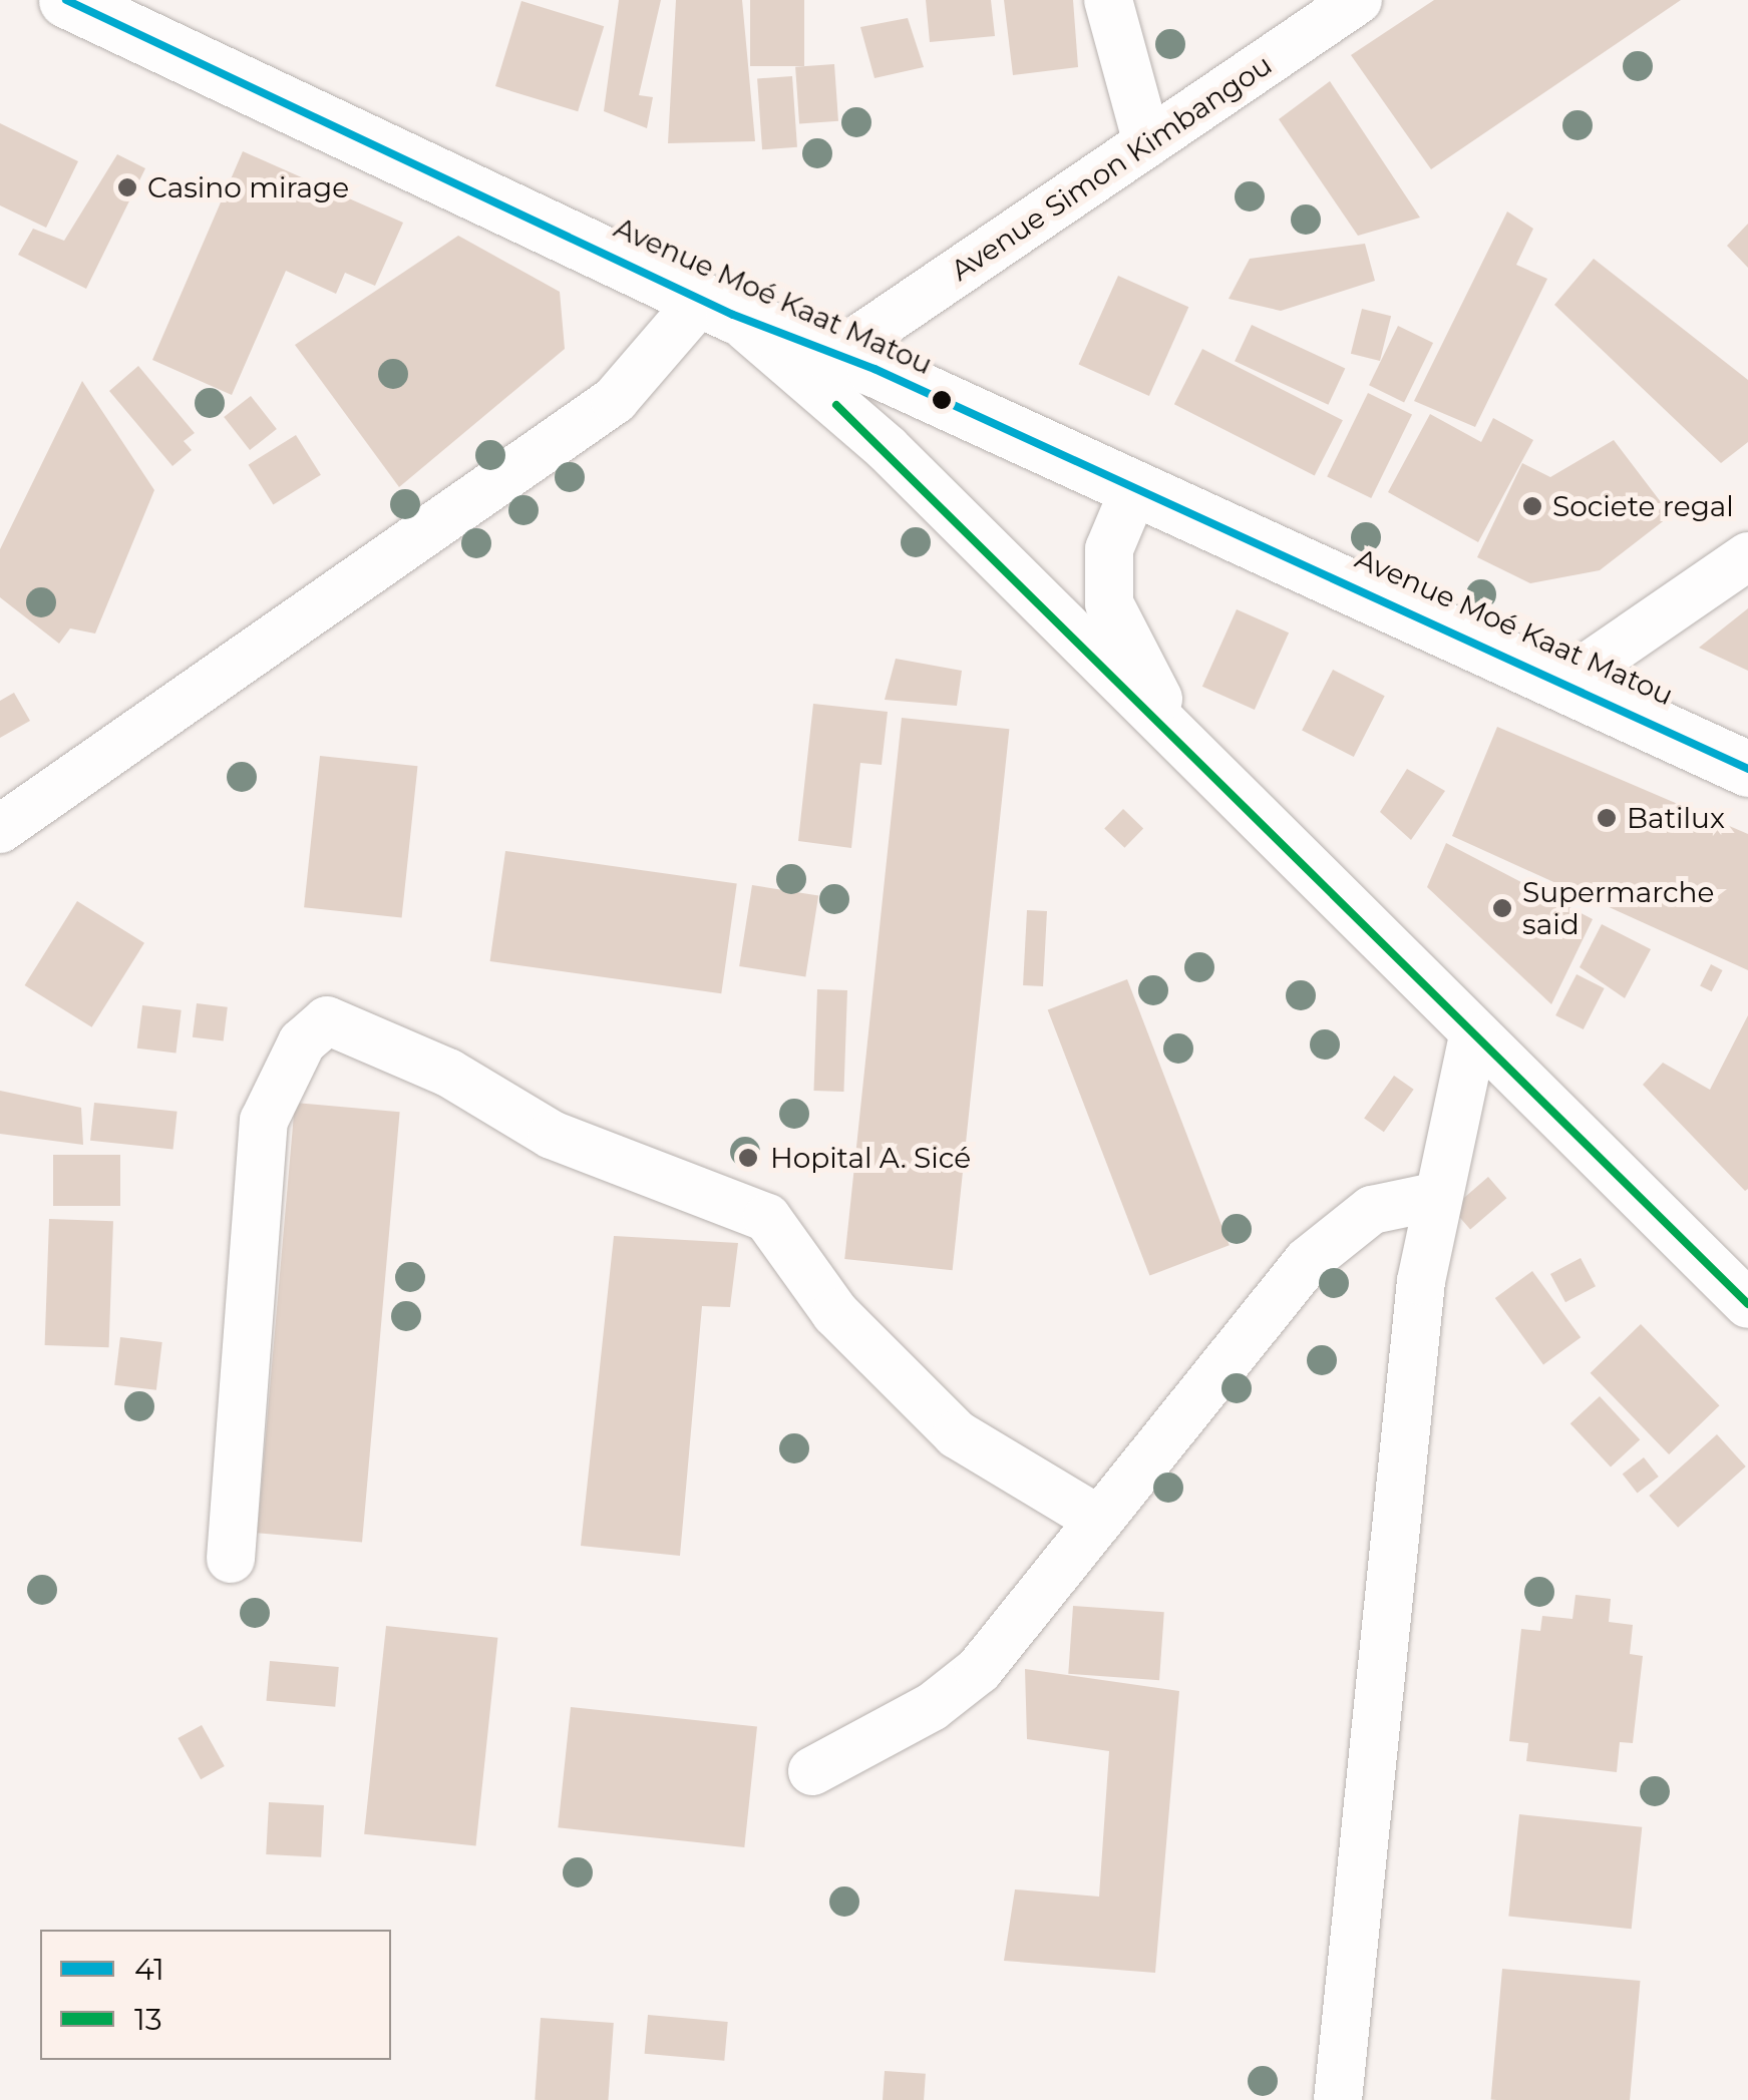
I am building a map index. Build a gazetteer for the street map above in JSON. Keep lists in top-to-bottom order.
{
  "streets": {
    "main road": ["Avenue Moé Kaat Matou"],
    "street": ["Avenue Simon Kimbangou"]
  },
  "crossings": [
    ["Avenue Simon Kimbangou", "Avenue Moé Kaat Matou"]
  ],
  "places": [
    "Casino mirage",
    "Societe regal",
    "Batilux",
    "Supermarche said",
    "Hopital A. Sicé"
  ],
  "lines": ["transit line 41", "transit line 13"],
  "legend": ["41", "13"]
}
